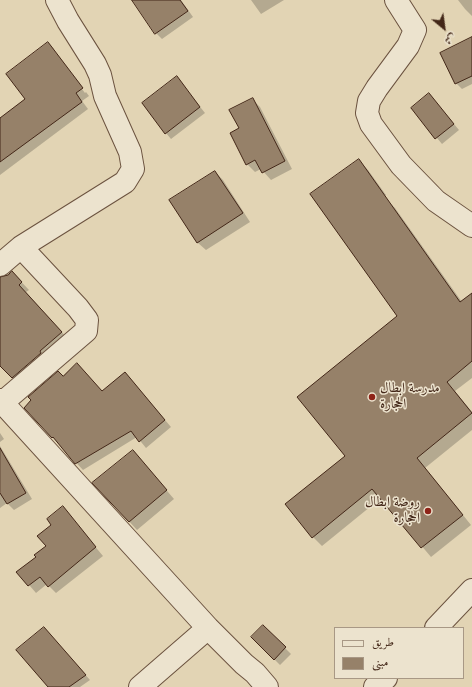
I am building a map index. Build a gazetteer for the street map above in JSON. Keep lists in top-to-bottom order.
{
  "places": ["مدرسة ابطال الحجارة", "روضة ابطال الحجارة"],
  "legend": ["طريق", "مبنى"],
  "north": "bottom right"
}
